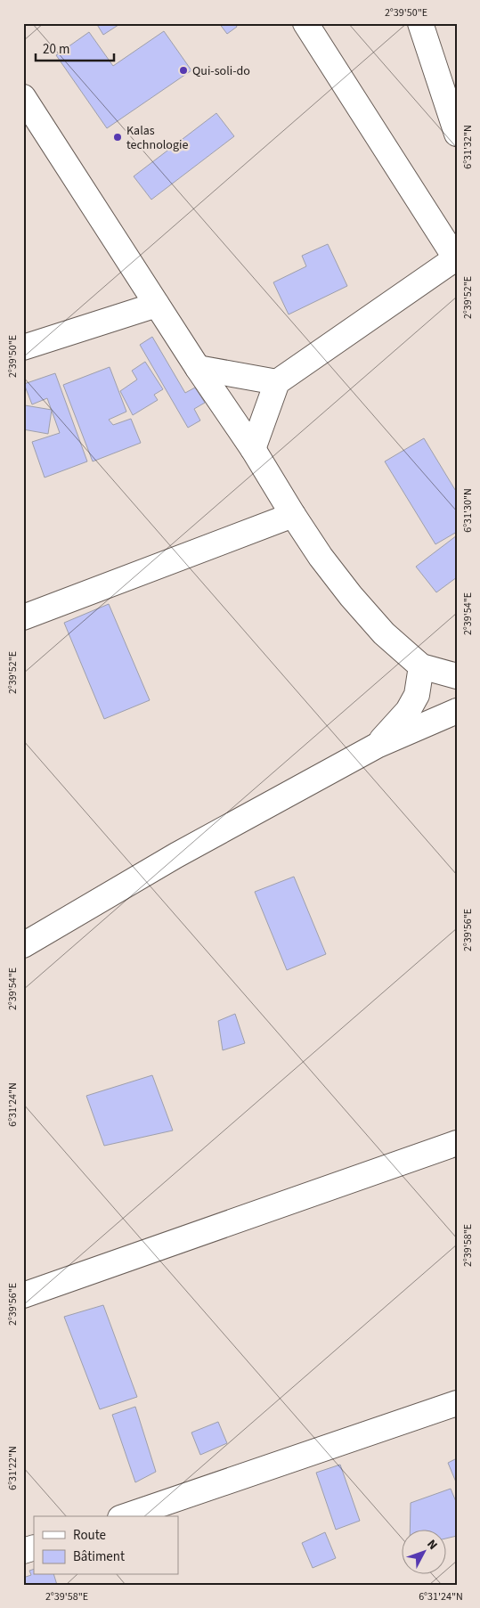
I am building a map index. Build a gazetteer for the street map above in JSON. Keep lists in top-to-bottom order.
{
  "places": ["Qui-soli-do", "Kalas technologie"],
  "legend": ["Route", "Bâtiment"],
  "scale_bar": "20 m",
  "north": "top right",
  "coordinates": [
    "2°39'50\"E",
    "6°31'32\"N",
    "2°39'52\"E",
    "6°31'30\"N",
    "2°39'54\"E",
    "2°39'56\"E",
    "6°31'24\"N",
    "2°39'58\"E",
    "6°31'22\"N"
  ]
}
